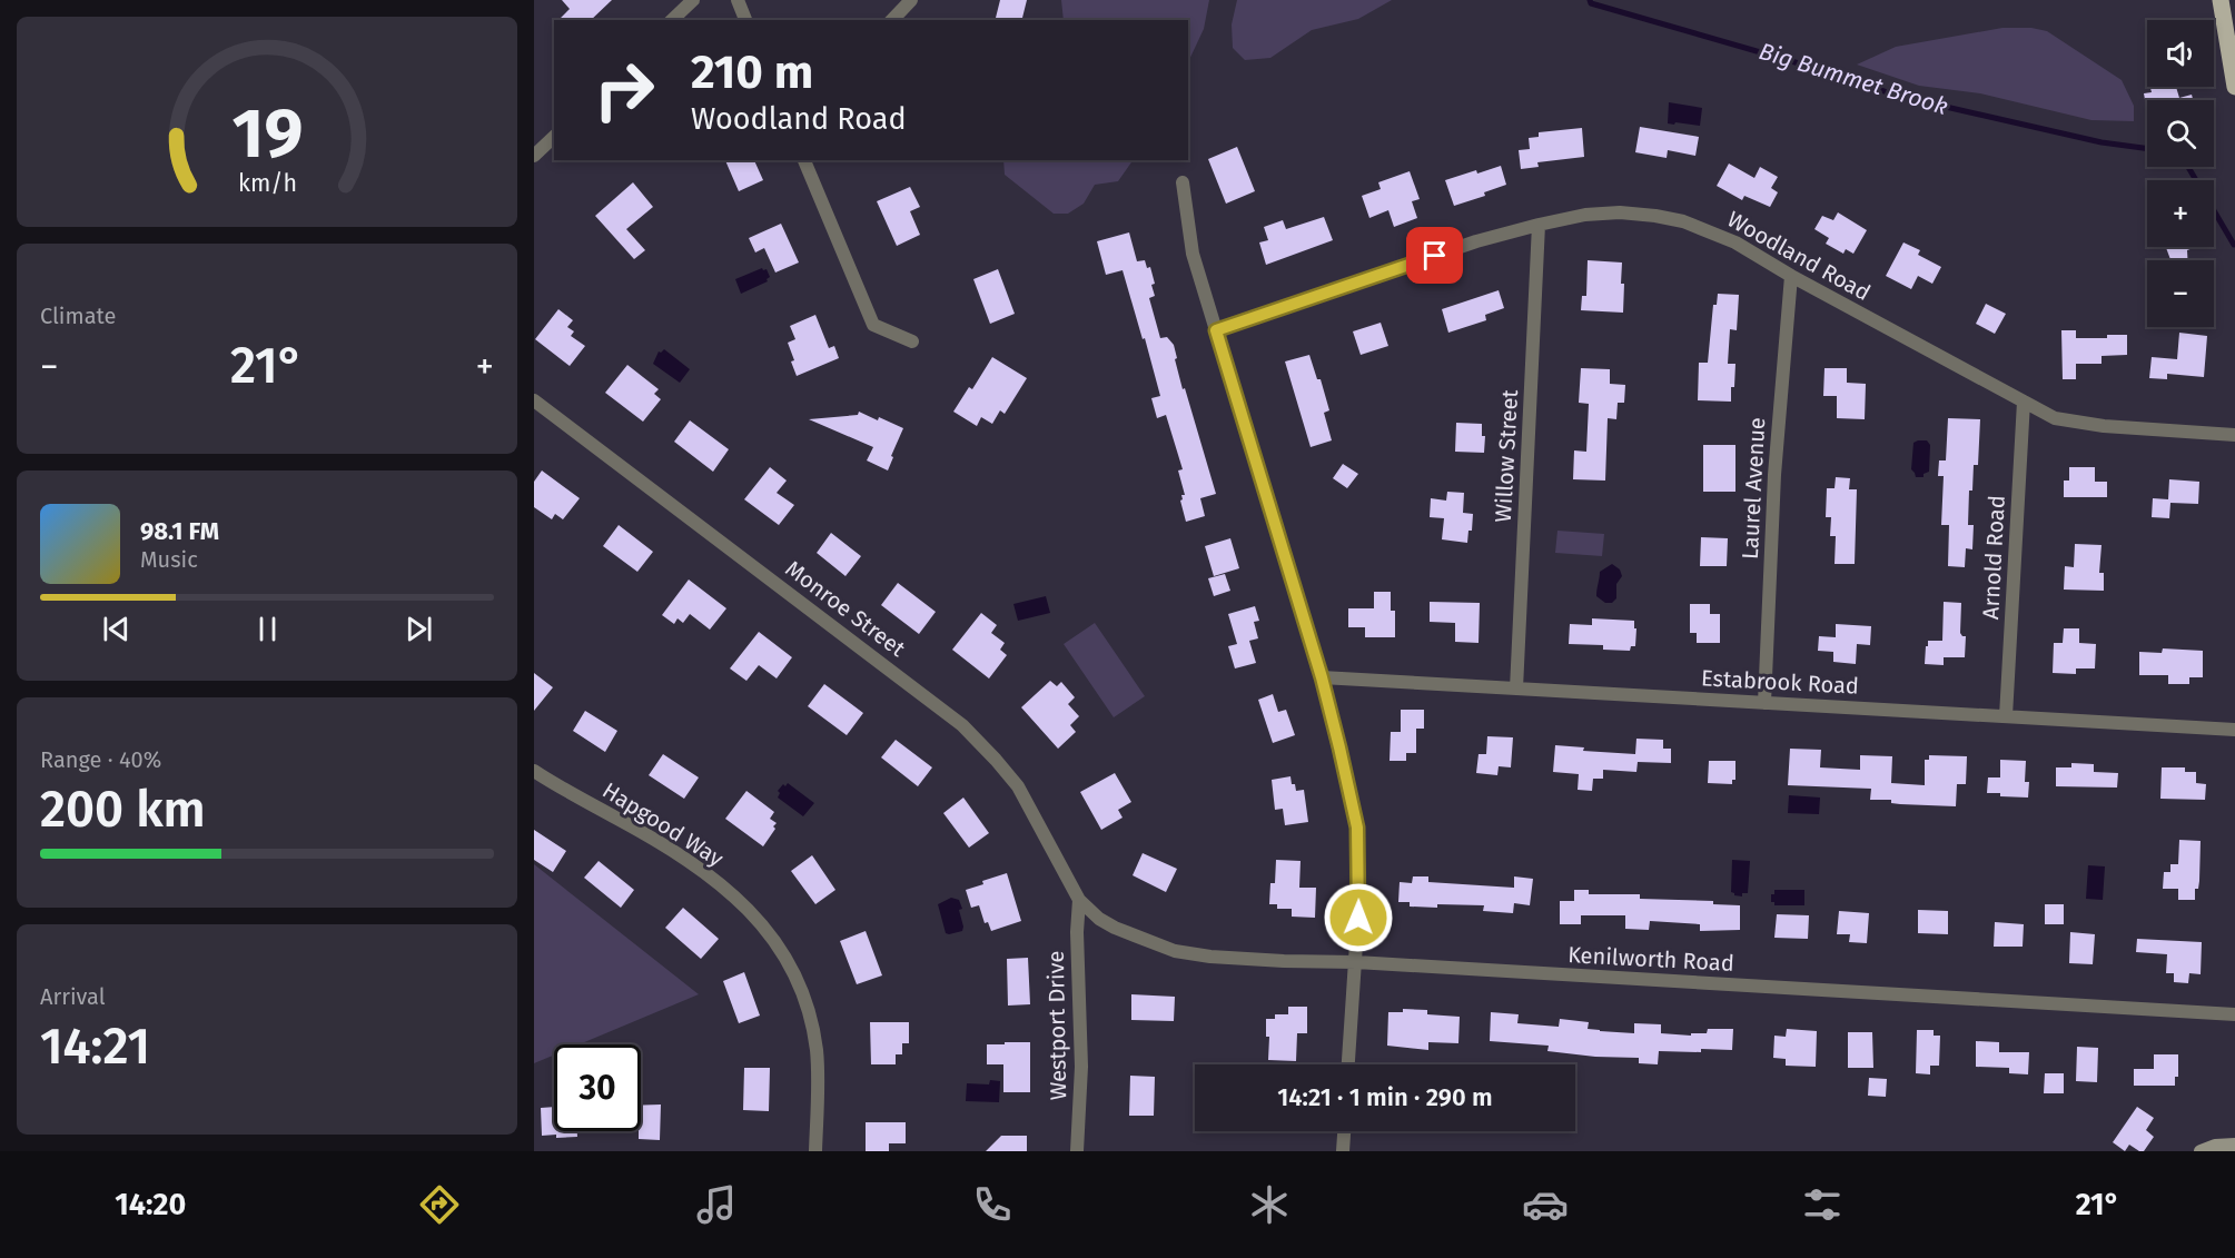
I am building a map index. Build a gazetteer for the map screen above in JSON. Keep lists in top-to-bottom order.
{
  "streets": {
    "street": [
      "Woodland Road",
      "Willow Street",
      "Laurel Avenue",
      "Arnold Road",
      "Monroe Street",
      "Estabrook Road",
      "Hapgood Way",
      "Kenilworth Road",
      "Westport Drive"
    ]
  },
  "crossings": [
    ["Woodland Road", "Willow Street"],
    ["Woodland Road", "Laurel Avenue"],
    ["Woodland Road", "Arnold Road"],
    ["Willow Street", "Estabrook Road"],
    ["Laurel Avenue", "Estabrook Road"],
    ["Arnold Road", "Estabrook Road"],
    ["Monroe Street", "Kenilworth Road"],
    ["Monroe Street", "Westport Drive"],
    ["Kenilworth Road", "Westport Drive"]
  ],
  "water": ["Big Bummet Brook"],
  "page": {
    "map_buttons": ["+", "−"],
    "turn": ["210 m", "Woodland Road"],
    "tile": [
      "Climate",
      ["Range · 40%", "200 km"],
      ["Arrival", "14:21"]
    ],
    "heat": ["−", "21°", "+"],
    "song": ["98.1 FM", "Music"],
    "limit": "30",
    "trip": "14:21 · 1 min · 290 m",
    "tabs": ["14:20", "21°"],
    "gauge": ["19", "km/h"]
  }
}
